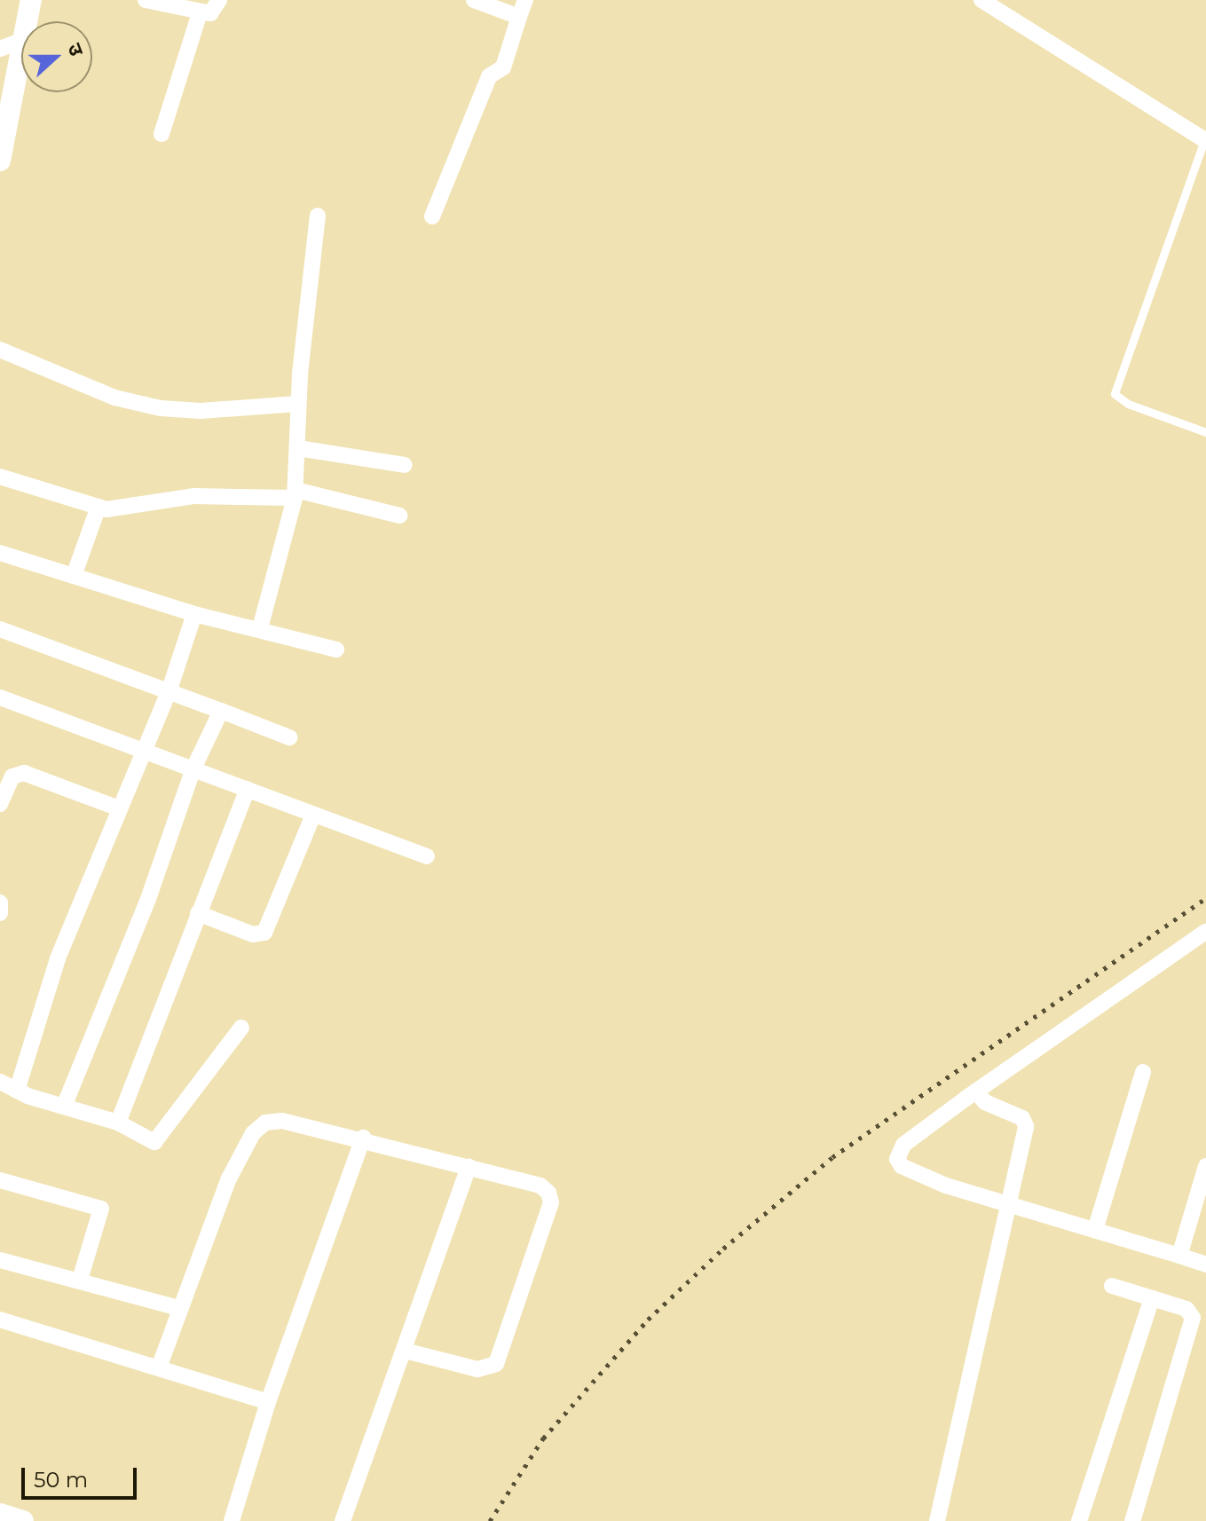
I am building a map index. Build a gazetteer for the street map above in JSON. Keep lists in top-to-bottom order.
{
  "scale_bar": "50 m",
  "north": "right"
}
